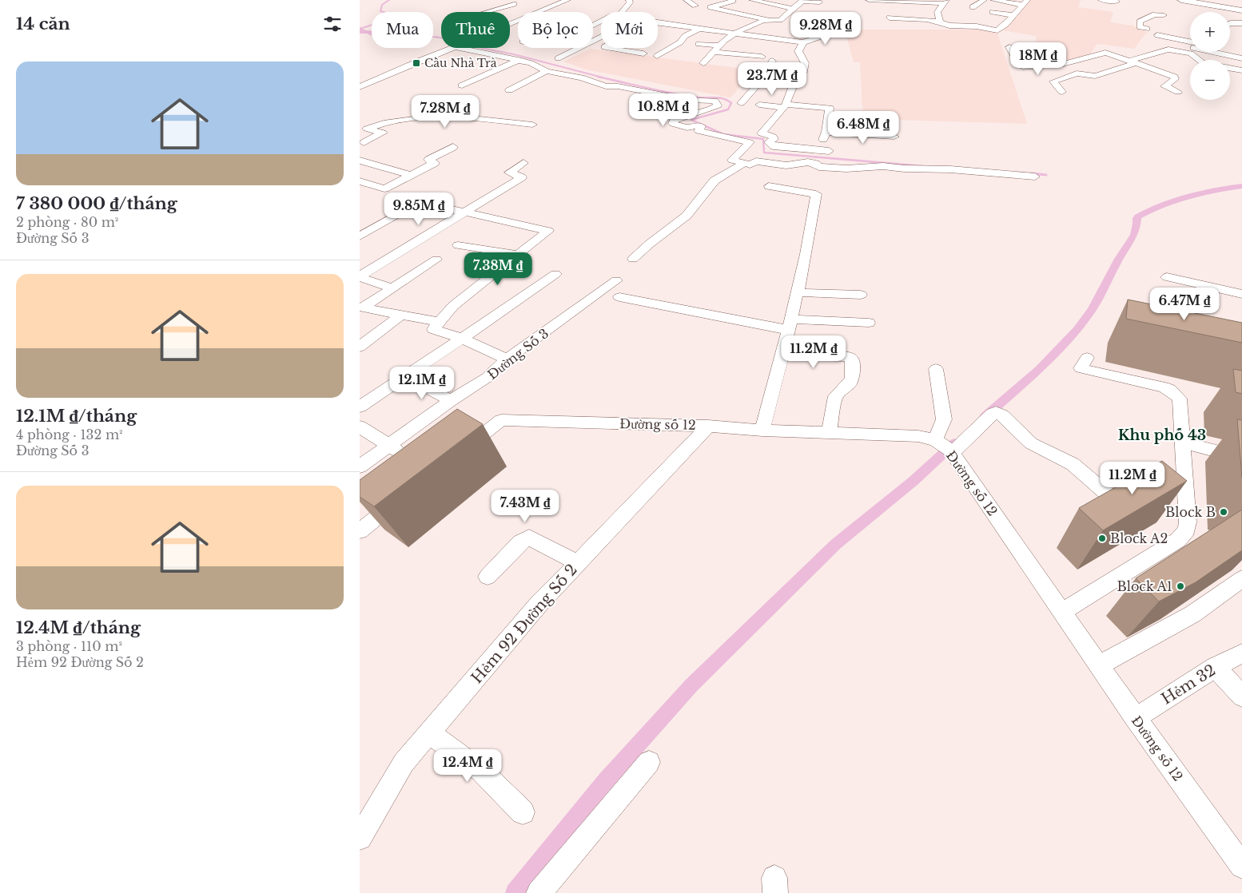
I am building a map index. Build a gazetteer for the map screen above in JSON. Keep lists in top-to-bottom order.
{
  "streets": {
    "street": [
      "Đường Số 3",
      "Đường số 12",
      "Hẻm 92 Đường Số 2",
      "Hẻm 32"
    ]
  },
  "crossings": [
    ["Đường số 12", "Hẻm 92 Đường Số 2"],
    ["Đường số 12", "Hẻm 32"]
  ],
  "districts": ["Khu phố 43"],
  "places": {
    "transit": ["Cầu Nhà Trà"],
    "other": ["Block B", "Block A2", "Block A1"]
  },
  "page": {
    "heading": "14 căn",
    "map_buttons": ["+", "−"],
    "price": [
      "9.28M ₫",
      "18M ₫",
      "23.7M ₫",
      "10.8M ₫",
      "7.28M ₫",
      "6.48M ₫",
      "9.85M ₫",
      "7.38M ₫",
      "6.47M ₫",
      "11.2M ₫",
      "12.1M ₫",
      "11.2M ₫",
      "7.43M ₫",
      "12.4M ₫"
    ],
    "chip": [
      "Mua",
      "Thuê",
      "Bộ lọc",
      "Mới"
    ],
    "list": [
      {
        "name": "7 380 000 ₫/tháng",
        "note": "2 phòng · 80 m² · Đường Số 3"
      },
      {
        "name": "12.1M ₫/tháng",
        "note": "4 phòng · 132 m² · Đường Số 3"
      },
      {
        "name": "12.4M ₫/tháng",
        "note": "3 phòng · 110 m² · Hẻm 92 Đường Số 2"
      }
    ]
  }
}
